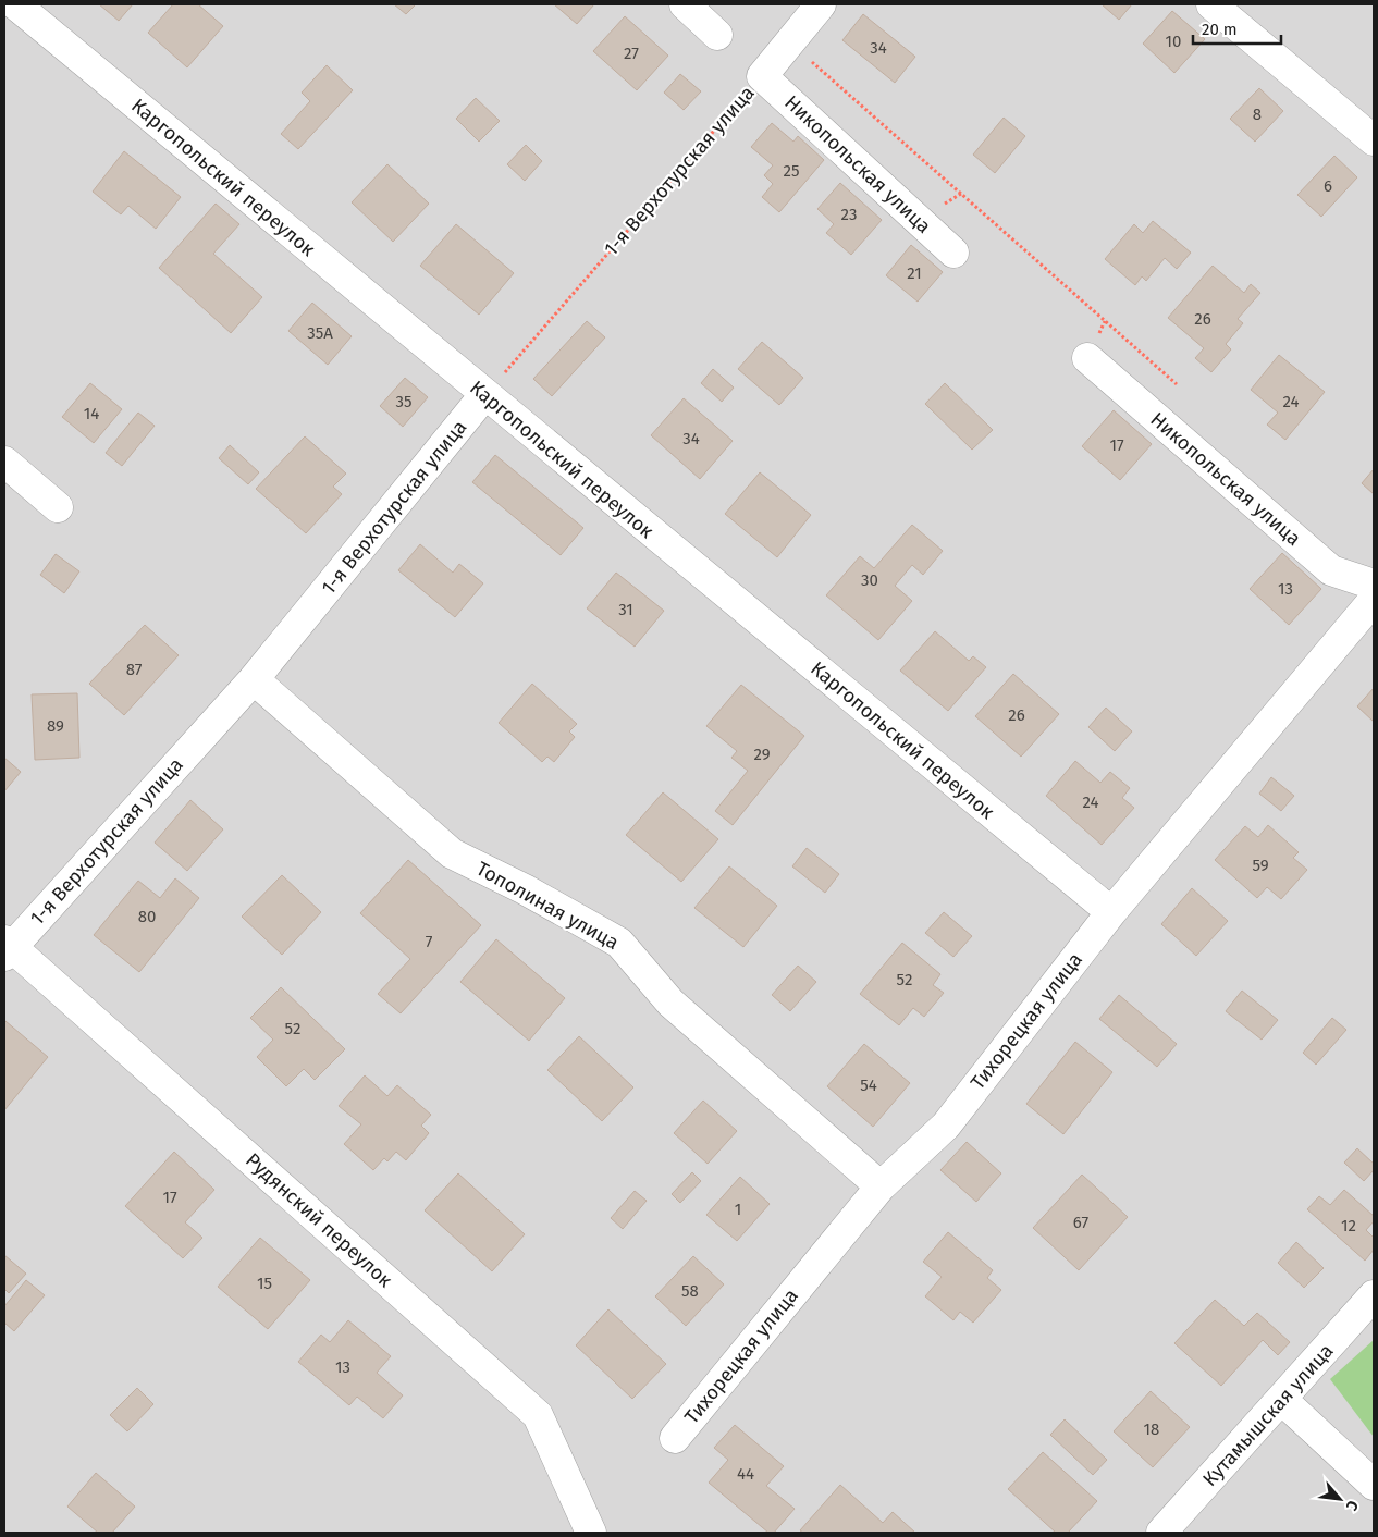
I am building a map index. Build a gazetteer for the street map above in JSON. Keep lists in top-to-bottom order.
{
  "streets": {
    "street": [
      "Никопольская улица",
      "1-я Верхотурская улица",
      "Каргопольский переулок",
      "Тополиная улица",
      "Тихорецкая улица",
      "Рудянский переулок",
      "Кутамышская улица"
    ]
  },
  "crossings": [
    ["Никопольская улица", "1-я Верхотурская улица"],
    ["1-я Верхотурская улица", "Каргопольский переулок"],
    ["1-я Верхотурская улица", "Тополиная улица"],
    ["1-я Верхотурская улица", "Рудянский переулок"],
    ["Каргопольский переулок", "Тихорецкая улица"],
    ["Тополиная улица", "Тихорецкая улица"]
  ],
  "house_numbers": [
    "10",
    "34",
    "27",
    "8",
    "25",
    "6",
    "23",
    "21",
    "26",
    "35А",
    "35",
    "24",
    "14",
    "34",
    "17",
    "30",
    "13",
    "31",
    "87",
    "26",
    "89",
    "29",
    "24",
    "59",
    "80",
    "7",
    "52",
    "52",
    "54",
    "17",
    "1",
    "67",
    "12",
    "15",
    "58",
    "13",
    "18",
    "44"
  ],
  "scale_bar": "20 m",
  "north": "bottom right"
}
